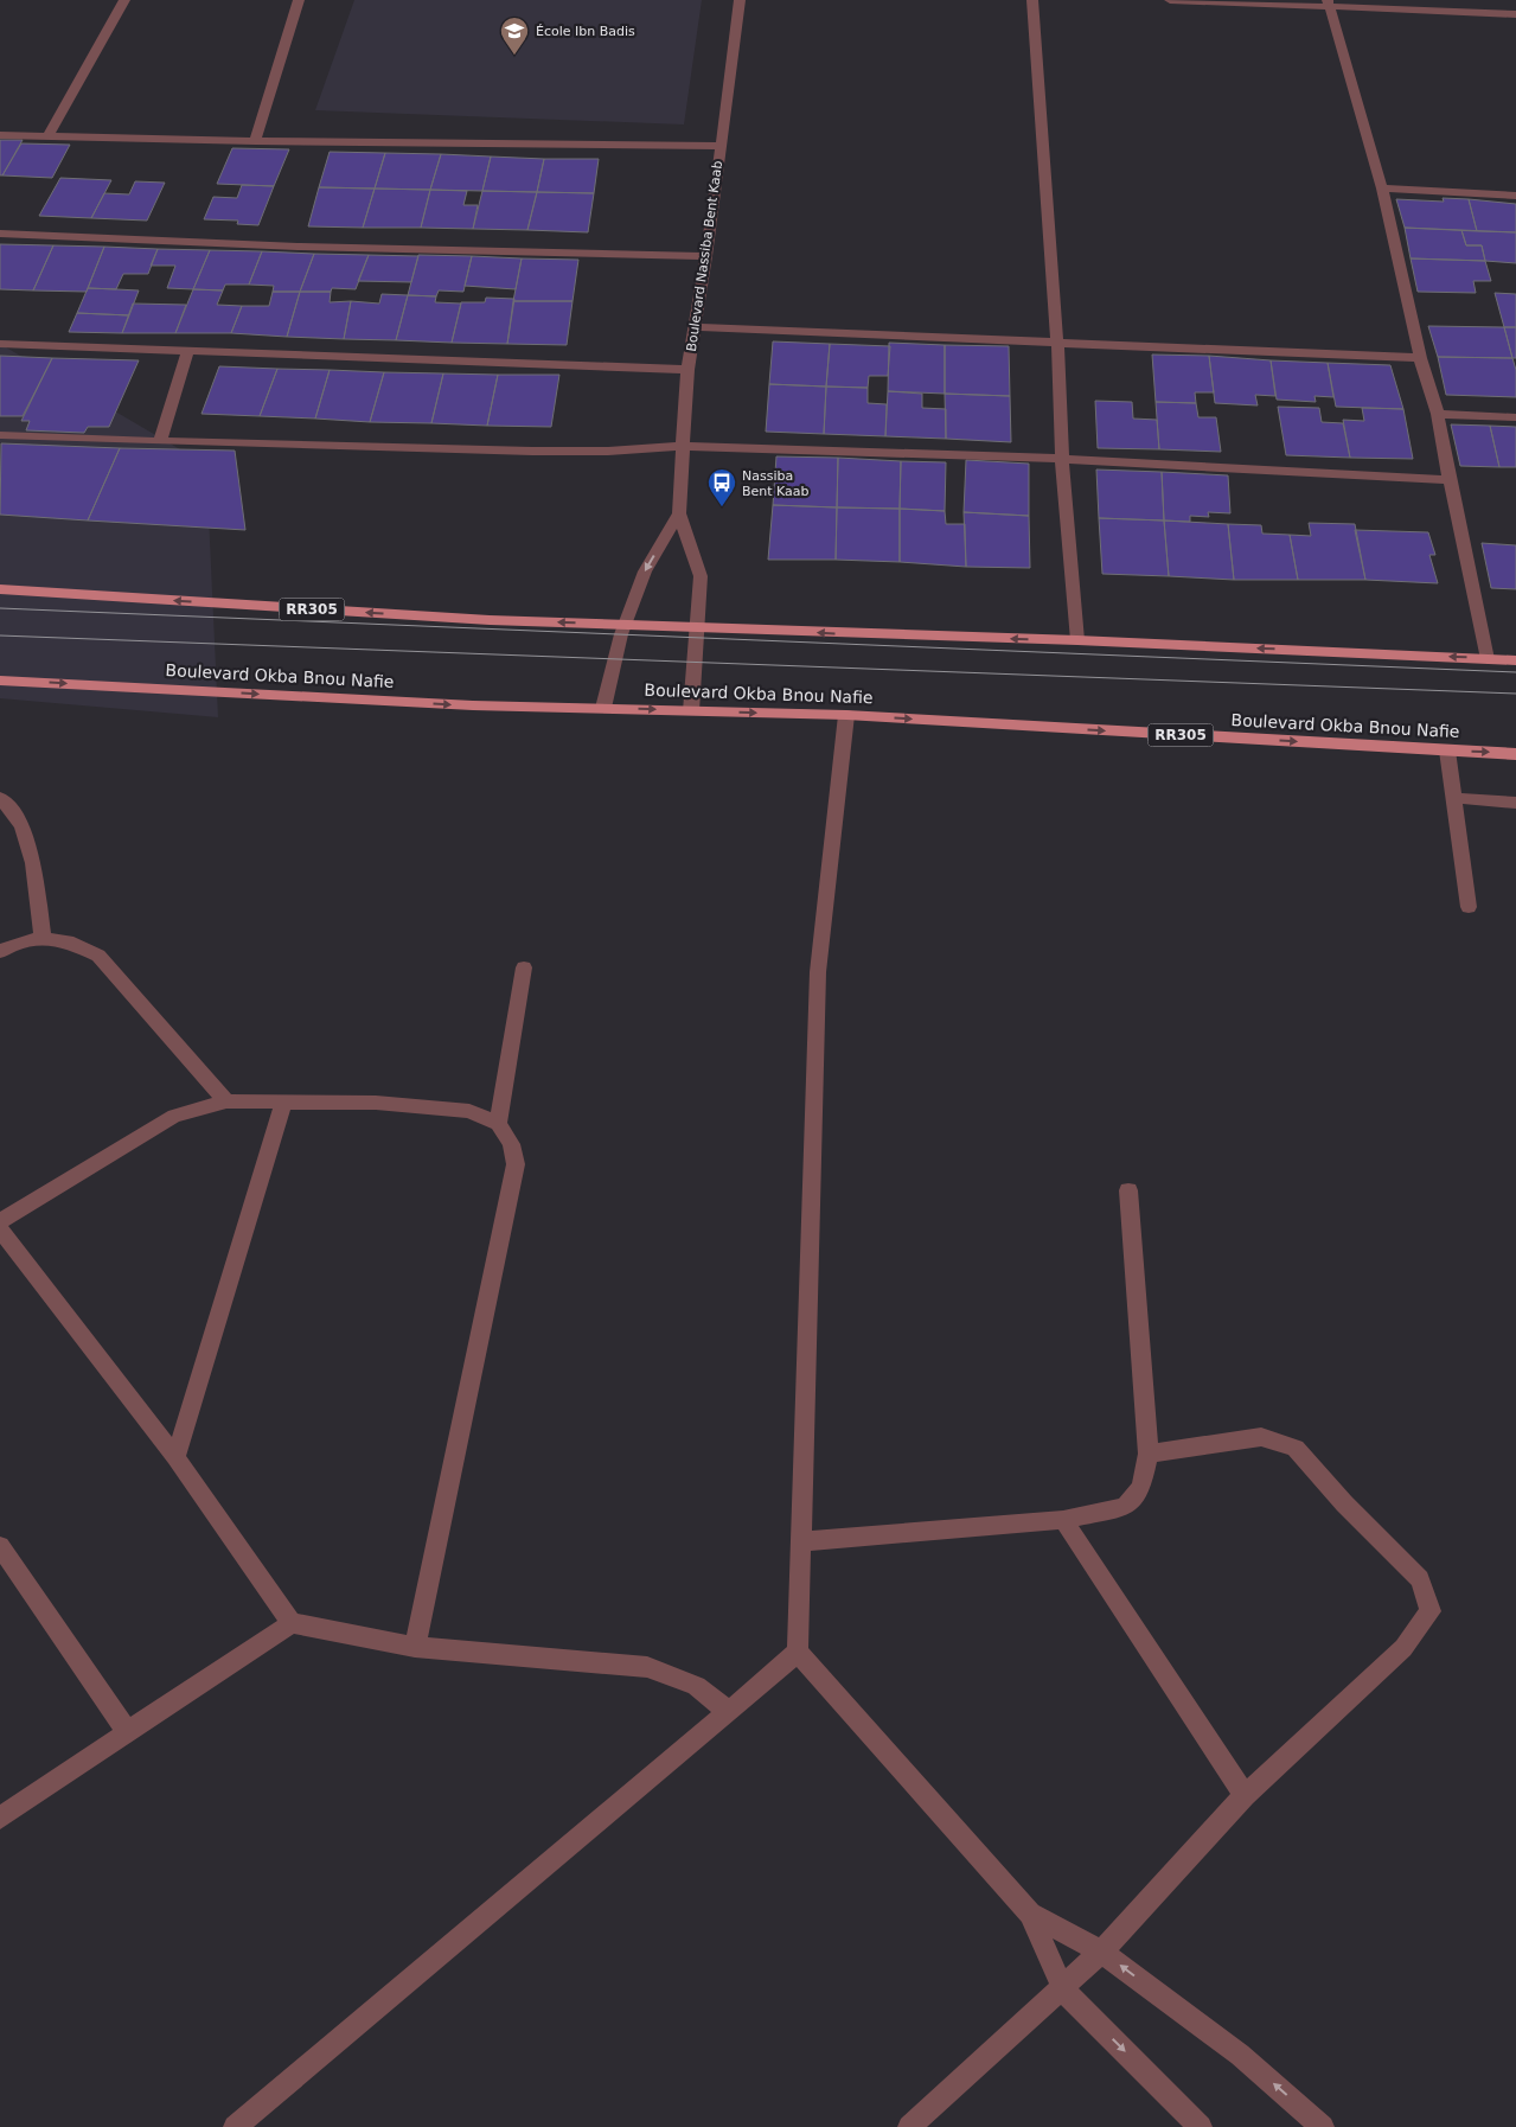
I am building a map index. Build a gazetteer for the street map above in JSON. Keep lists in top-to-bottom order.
{
  "streets": {
    "main road": ["RR305", "Boulevard Okba Bnou Nafie"],
    "street": ["Boulevard Nassiba Bent Kaab"]
  },
  "crossings": [
    ["Boulevard Nassiba Bent Kaab", "RR305"],
    ["Boulevard Nassiba Bent Kaab", "Boulevard Okba Bnou Nafie"]
  ],
  "places": {
    "school or university": ["École Ibn Badis"],
    "bus stop": ["Nassiba Bent Kaab"]
  }
}
